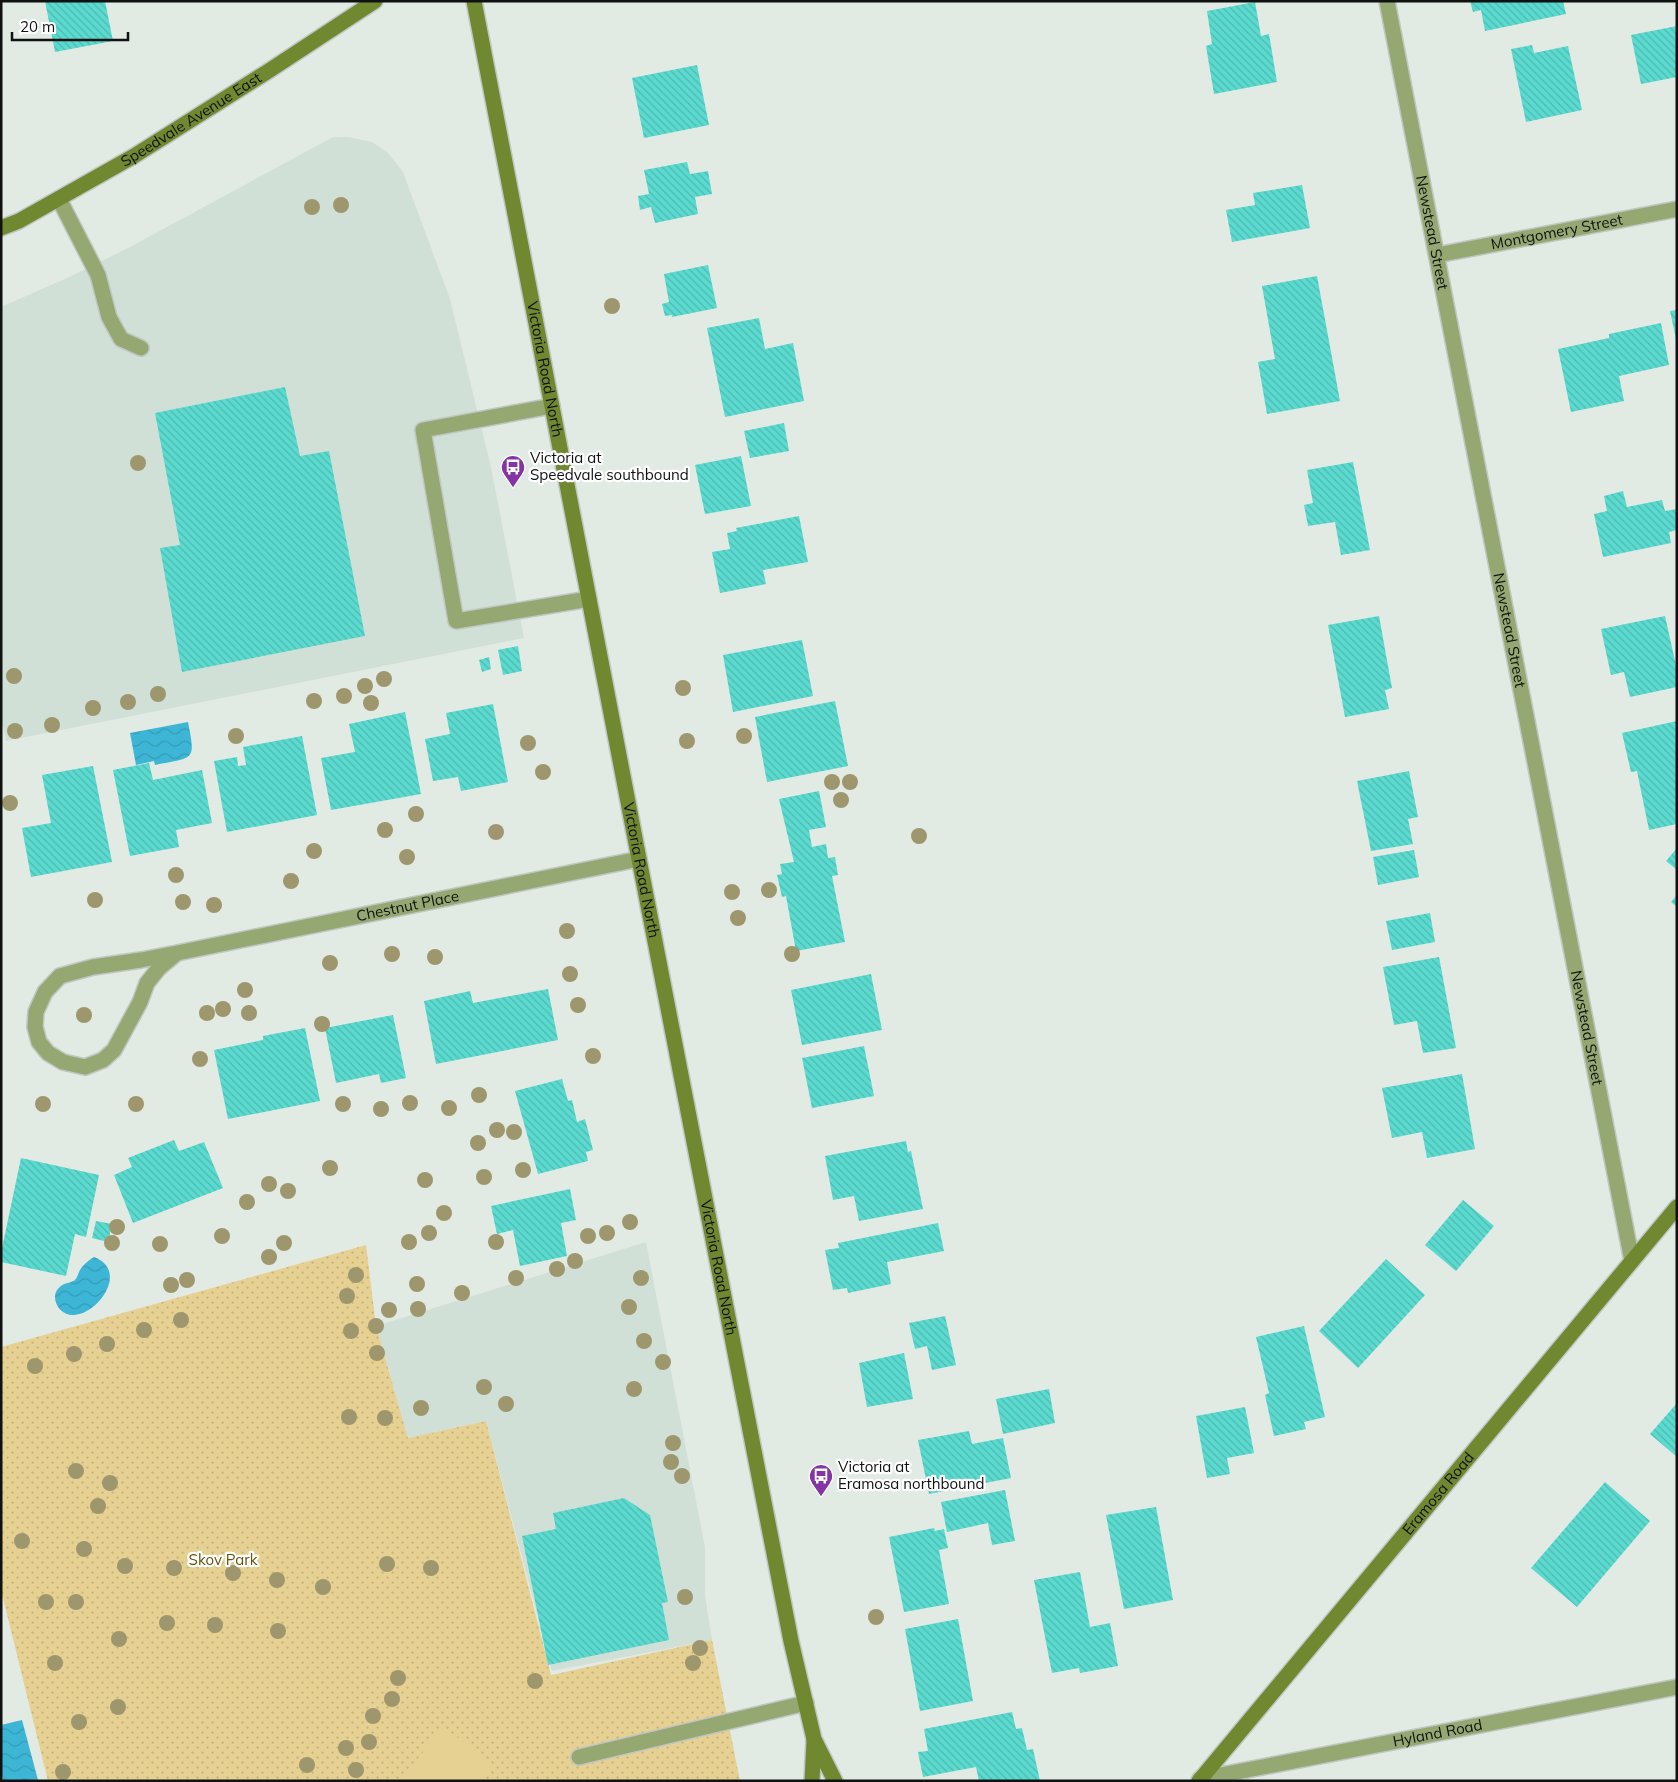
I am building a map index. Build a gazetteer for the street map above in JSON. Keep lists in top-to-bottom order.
{
  "streets": {
    "main road": ["Speedvale Avenue East", "Victoria Road North", "Eramosa Road"],
    "street": [
      "Montgomery Street",
      "Newstead Street",
      "Chestnut Place",
      "Hyland Road"
    ]
  },
  "crossings": [
    ["Montgomery Street", "Newstead Street"],
    ["Newstead Street", "Eramosa Road"],
    ["Victoria Road North", "Chestnut Place"],
    ["Eramosa Road", "Hyland Road"]
  ],
  "parks": ["Skov Park"],
  "places": {
    "bus stop": ["Victoria at Speedvale southbound", "Victoria at Eramosa northbound"]
  },
  "scale_bar": "20 m"
}
